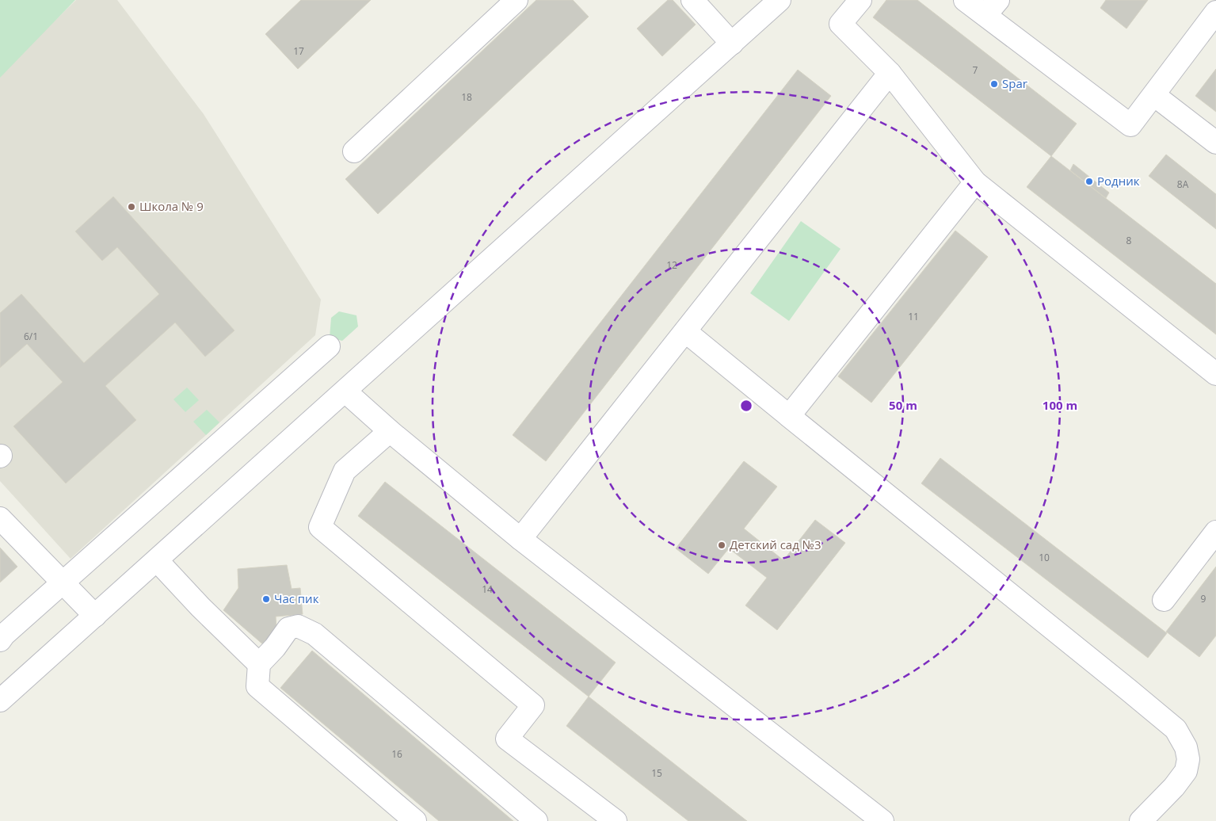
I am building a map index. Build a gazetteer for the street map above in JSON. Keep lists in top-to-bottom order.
{
  "places": [
    "Spar",
    "Родник",
    "Школа № 9",
    "Детский сад №3",
    "Час пик"
  ],
  "house_numbers": [
    "17",
    "7",
    "18",
    "8А",
    "8",
    "12",
    "11",
    "6/1",
    "10",
    "14",
    "9",
    "16",
    "15"
  ],
  "rings": ["50 m", "100 m"]
}
